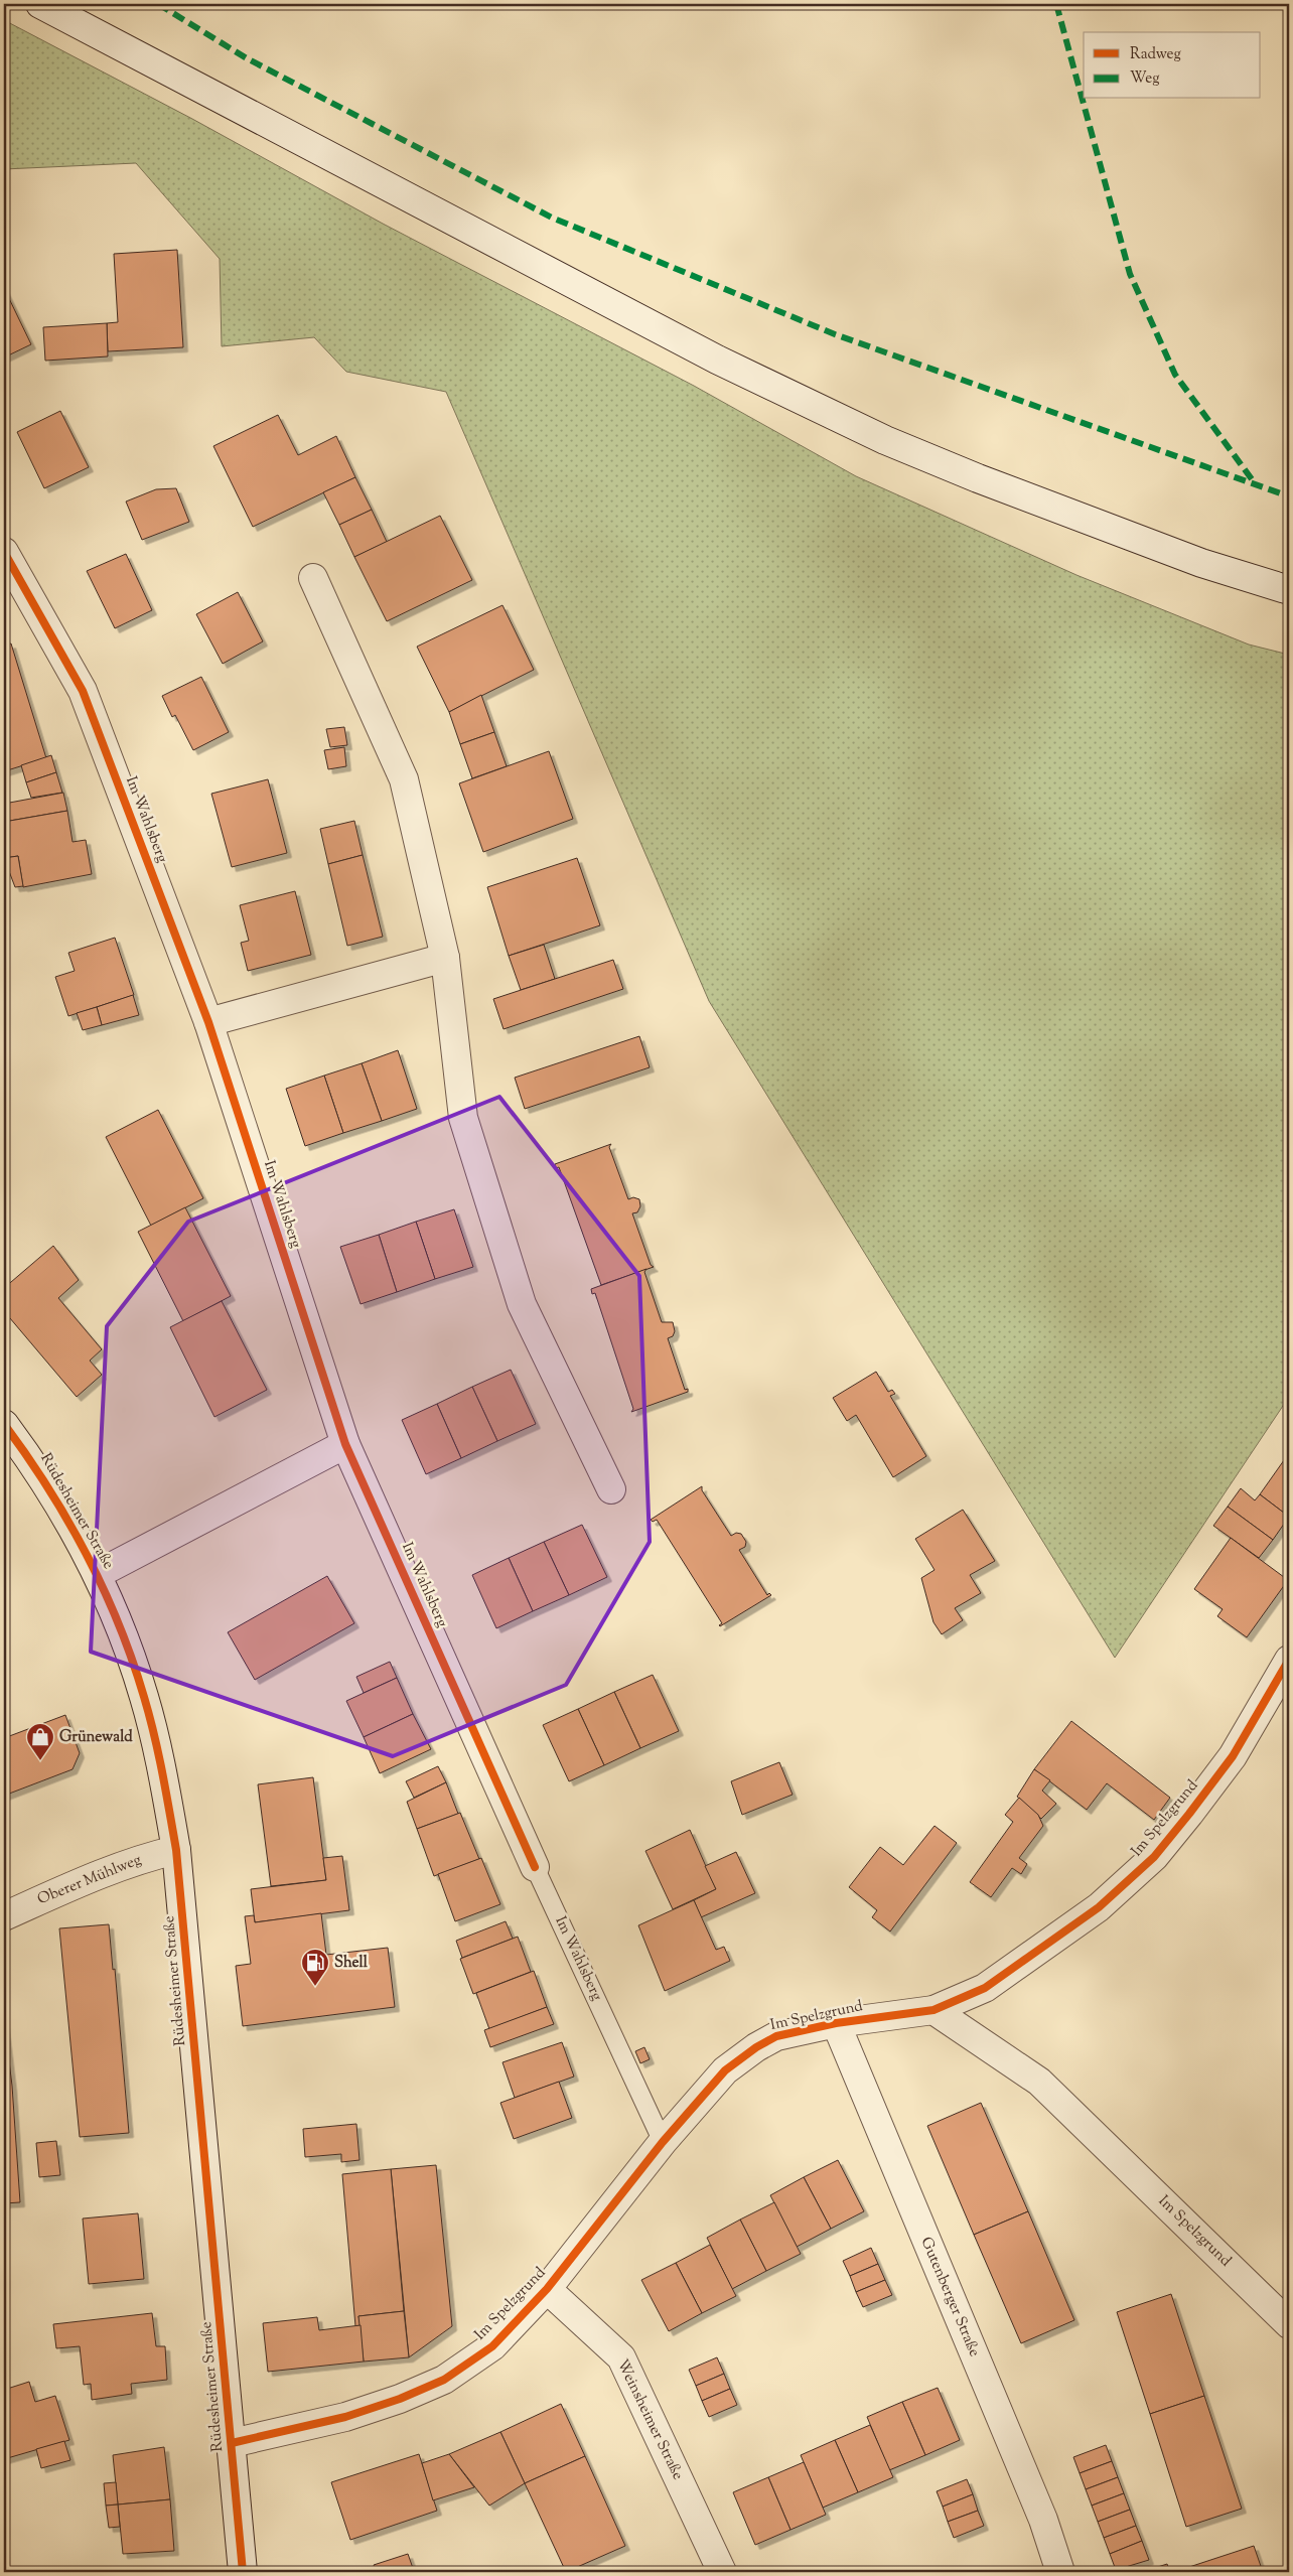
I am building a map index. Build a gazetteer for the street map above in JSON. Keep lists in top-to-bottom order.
{
  "streets": {
    "street": [
      "Im Wahlsberg",
      "Rüdesheimer Straße",
      "Im Spelzgrund",
      "Oberer Mühlweg",
      "Gutenberger Straße",
      "Weinsheimer Straße"
    ]
  },
  "crossings": [
    ["Im Wahlsberg", "Im Spelzgrund"],
    ["Rüdesheimer Straße", "Im Spelzgrund"],
    ["Rüdesheimer Straße", "Oberer Mühlweg"],
    ["Im Spelzgrund", "Gutenberger Straße"],
    ["Im Spelzgrund", "Weinsheimer Straße"]
  ],
  "places": {
    "shop": ["Grünewald"],
    "fuel station": ["Shell"]
  },
  "legend": ["Radweg", "Weg"]
}
